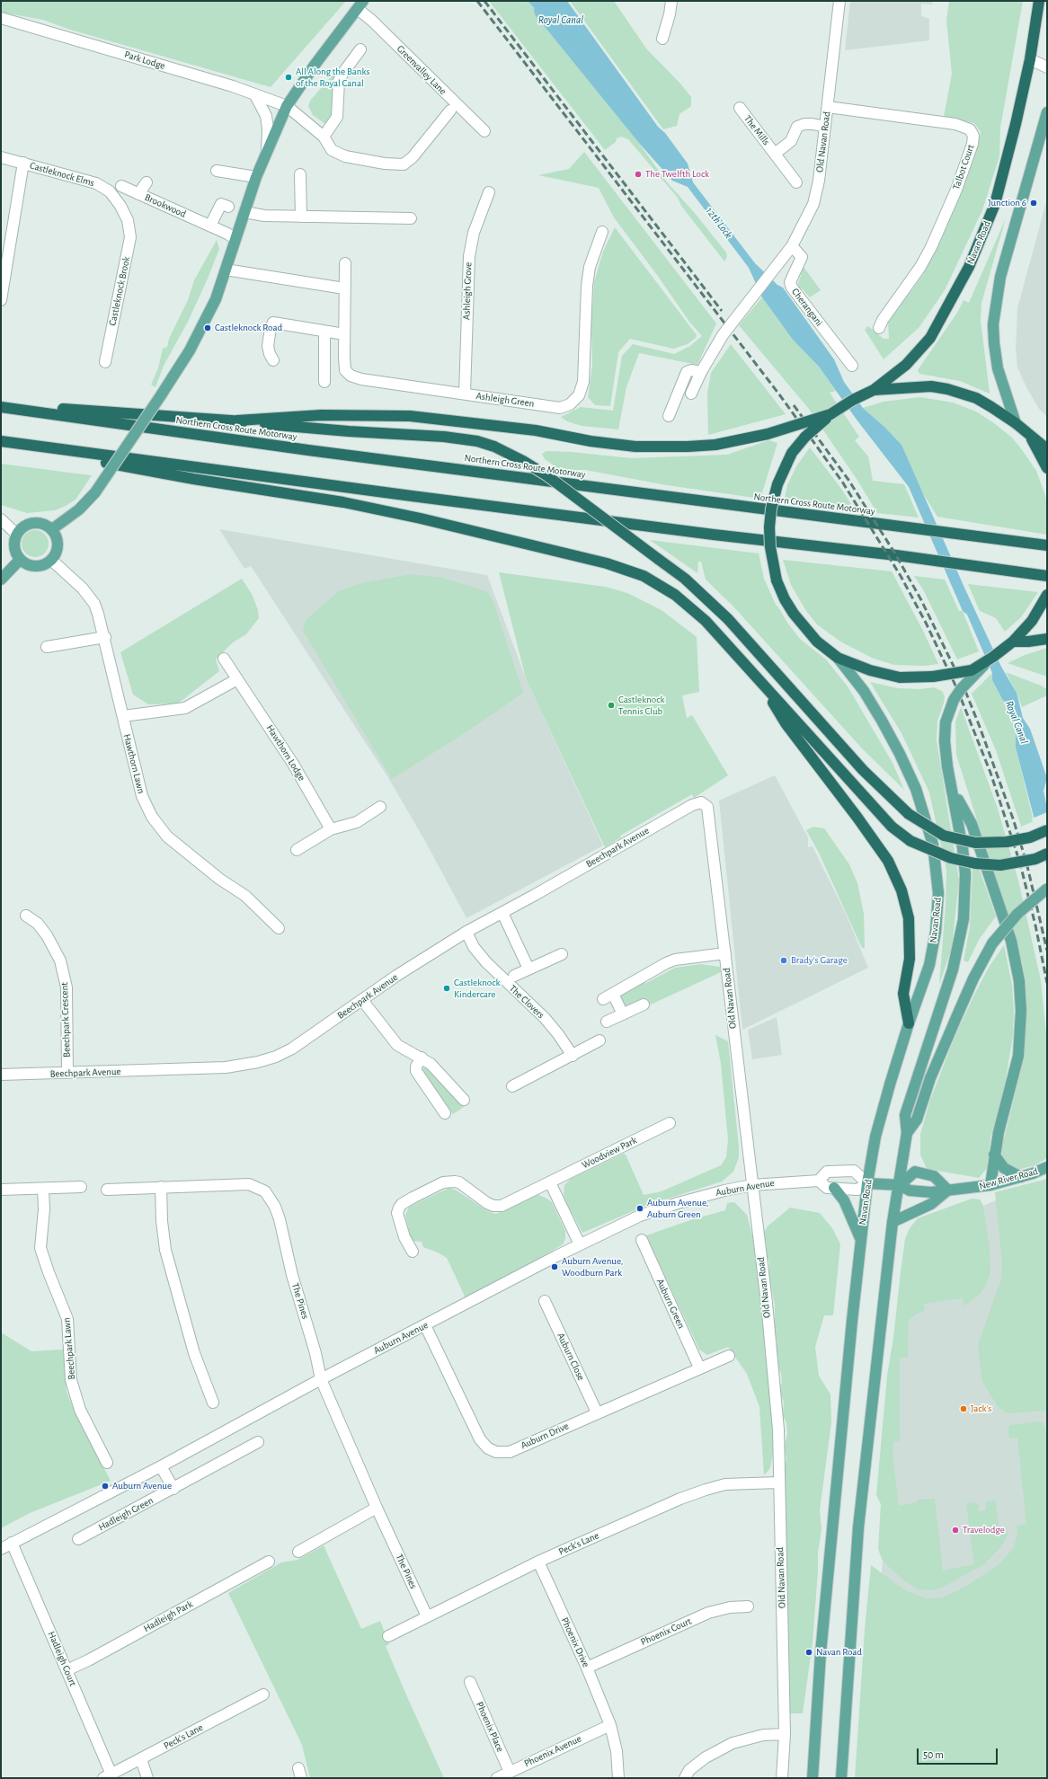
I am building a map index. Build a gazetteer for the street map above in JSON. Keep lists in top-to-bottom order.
{
  "streets": {
    "highway": ["Navan Road", "Northern Cross Route Motorway"],
    "main road": ["New River Road"],
    "street": [
      "Park Lodge",
      "Greenvalley Lane",
      "The Mills",
      "Old Navan Road",
      "Talbot Court",
      "Castleknock Elms",
      "Brookwood",
      "Castleknock Brook",
      "Ashleigh Grove",
      "Cherangani",
      "Ashleigh Green",
      "Hawthorn Lodge",
      "Hawthorn Lawn",
      "Beechpark Avenue",
      "The Clovers",
      "Beechpark Crescent",
      "Woodview Park",
      "Auburn Avenue",
      "The Pines",
      "Auburn Green",
      "Beechpark Lawn",
      "Auburn Close",
      "Auburn Drive",
      "Hadleigh Green",
      "Peck's Lane",
      "Hadleigh Park",
      "Phoenix Court",
      "Phoenix Drive",
      "Hadleigh Court",
      "Phoenix Place",
      "Phoenix Avenue"
    ]
  },
  "crossings": [
    ["The Mills", "Old Navan Road"],
    ["Old Navan Road", "Talbot Court"],
    ["Old Navan Road", "Cherangani"],
    ["Old Navan Road", "Beechpark Avenue"],
    ["Old Navan Road", "Auburn Avenue"],
    ["Old Navan Road", "Peck's Lane"],
    ["Castleknock Elms", "Castleknock Brook"],
    ["Navan Road", "New River Road"],
    ["Navan Road", "Auburn Avenue"],
    ["Ashleigh Grove", "Ashleigh Green"],
    ["Beechpark Avenue", "The Clovers"],
    ["Beechpark Avenue", "Beechpark Crescent"],
    ["New River Road", "Auburn Avenue"],
    ["Auburn Avenue", "The Pines"],
    ["Auburn Avenue", "Auburn Drive"],
    ["Auburn Avenue", "Hadleigh Court"],
    ["The Pines", "Peck's Lane"],
    ["Auburn Green", "Auburn Drive"],
    ["Auburn Close", "Auburn Drive"],
    ["Peck's Lane", "Phoenix Drive"],
    ["Peck's Lane", "Hadleigh Court"],
    ["Hadleigh Park", "Hadleigh Court"],
    ["Phoenix Court", "Phoenix Drive"],
    ["Phoenix Drive", "Phoenix Avenue"],
    ["Phoenix Place", "Phoenix Avenue"]
  ],
  "water": ["Royal Canal", "12th Lock"],
  "places": [
    "All Along the Banks of the Royal Canal",
    "The Twelfth Lock",
    "Junction 6",
    "Castleknock Road",
    "Castleknock Tennis Club",
    "Brady's Garage",
    "Castleknock Kindercare",
    "Auburn Avenue, Auburn Green",
    "Auburn Avenue, Woodburn Park",
    "Jack's",
    "Auburn Avenue",
    "Travelodge",
    "Navan Road"
  ],
  "scale_bar": "50 m"
}
